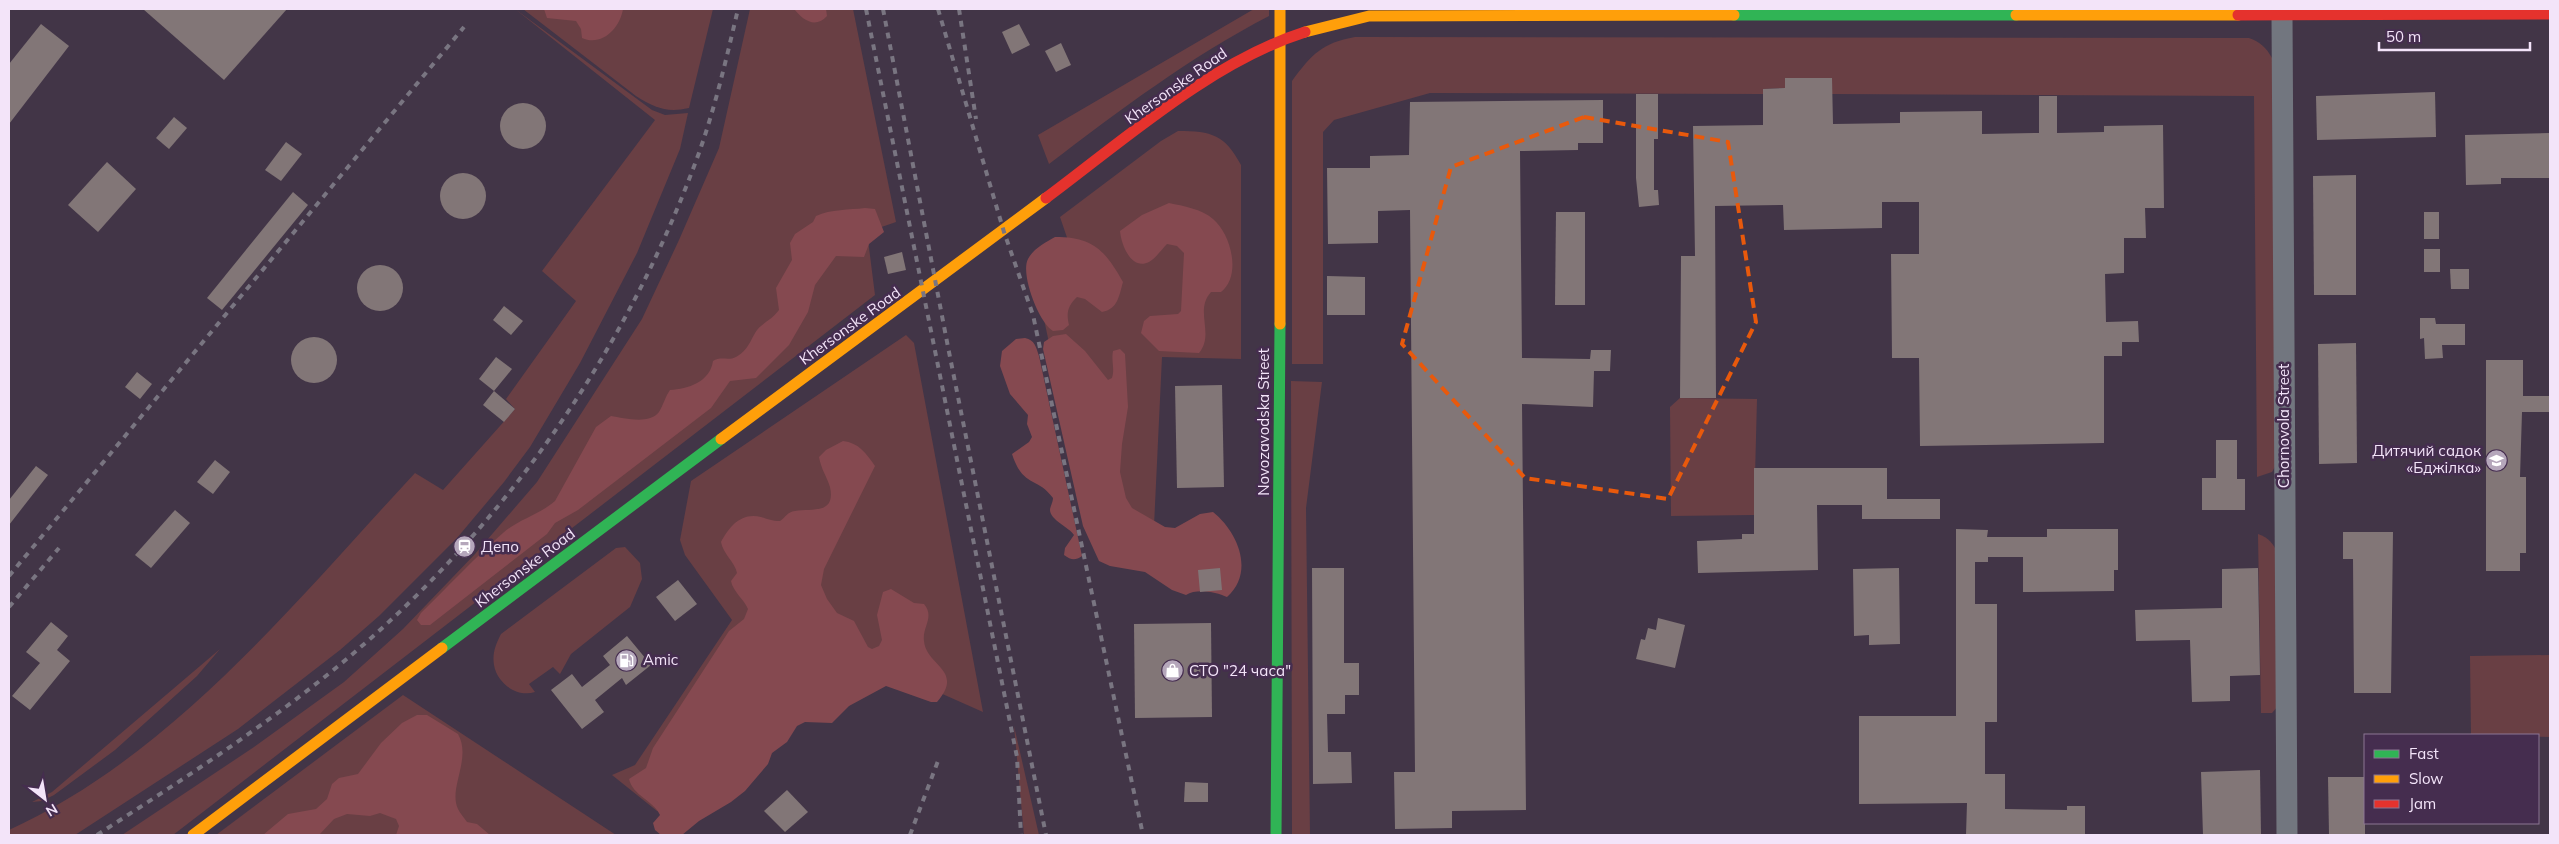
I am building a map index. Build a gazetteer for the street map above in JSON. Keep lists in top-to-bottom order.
{
  "streets": {
    "main road": ["Khersonske Road", "Novozavodska Street"],
    "street": ["Chornovola Street"]
  },
  "crossings": [
    ["Khersonske Road", "Novozavodska Street"],
    ["Khersonske Road", "Chornovola Street"]
  ],
  "places": {
    "school or university": ["Дитячий садок «Бджілка»"],
    "station": ["Депо"],
    "fuel station": ["Amic"],
    "shop": ["СТО \"24 часа\""]
  },
  "legend": ["Fast", "Slow", "Jam"],
  "scale_bar": "50 m",
  "north": "bottom right"
}
